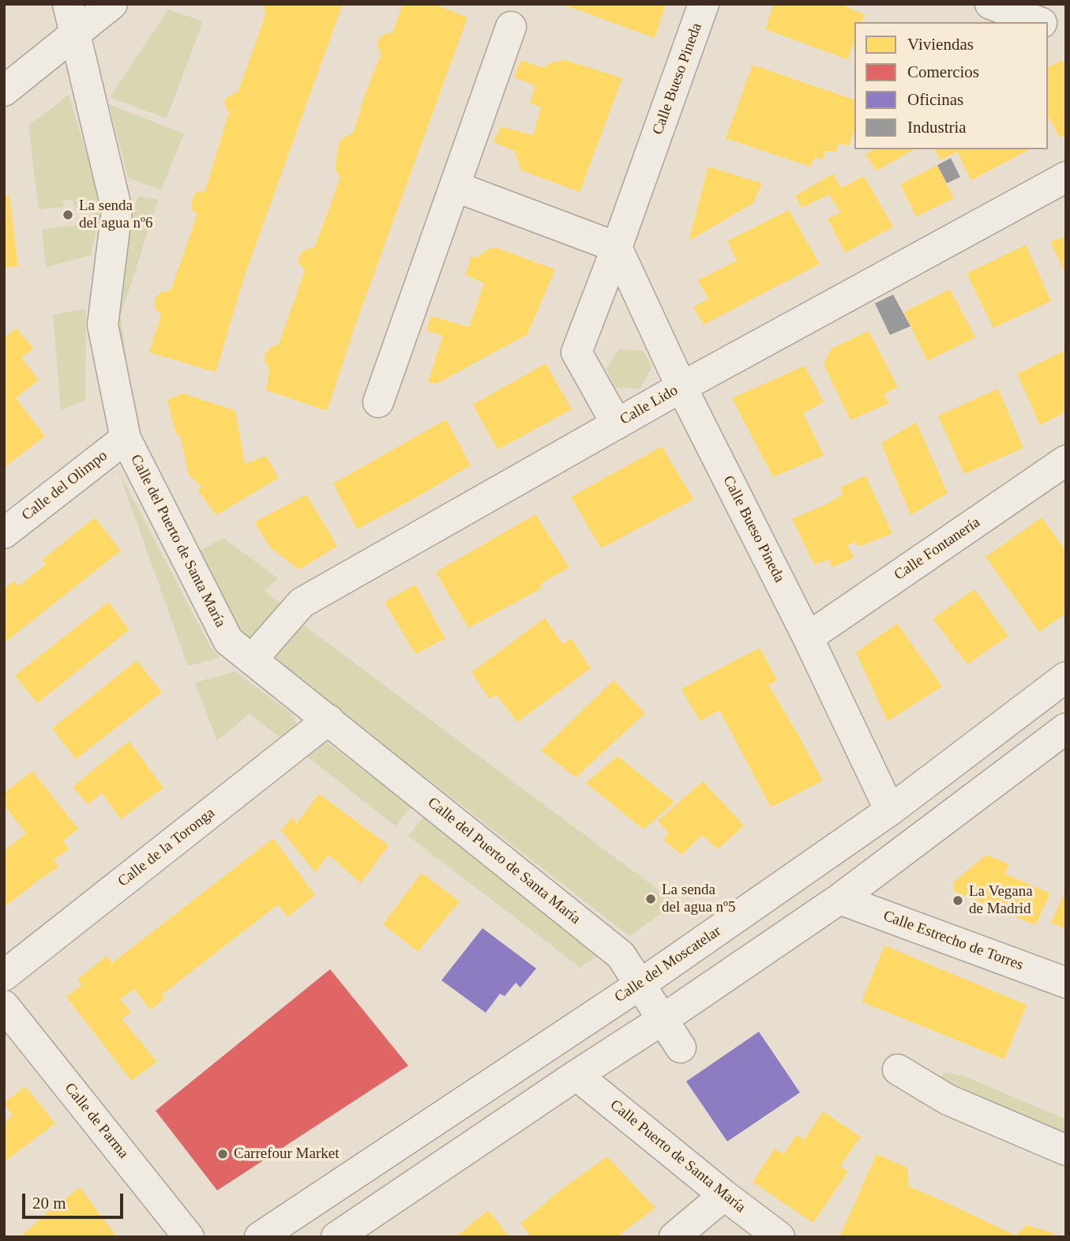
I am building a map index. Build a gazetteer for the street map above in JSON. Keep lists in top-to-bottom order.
{
  "streets": {
    "street": [
      "Calle Bueso Pineda",
      "Calle Lido",
      "Calle del Olimpo",
      "Calle del Puerto de Santa María",
      "Calle Fontanería",
      "Calle de la Toronga",
      "Calle Estrecho de Torres",
      "Calle del Moscatelar",
      "Calle de Parma",
      "Calle Puerto de Santa María"
    ]
  },
  "crossings": [
    ["Calle Bueso Pineda", "Calle Lido"],
    ["Calle Bueso Pineda", "Calle Fontanería"],
    ["Calle Bueso Pineda", "Calle del Moscatelar"],
    ["Calle Lido", "Calle del Puerto de Santa María"],
    ["Calle del Olimpo", "Calle del Puerto de Santa María"],
    ["Calle del Puerto de Santa María", "Calle de la Toronga"],
    ["Calle del Puerto de Santa María", "Calle del Moscatelar"]
  ],
  "places": [
    "La senda del agua nº6",
    "La senda del agua nº5",
    "La Vegana de Madrid",
    "Carrefour Market"
  ],
  "legend": [
    "Viviendas",
    "Comercios",
    "Oficinas",
    "Industria"
  ],
  "scale_bar": "20 m"
}
